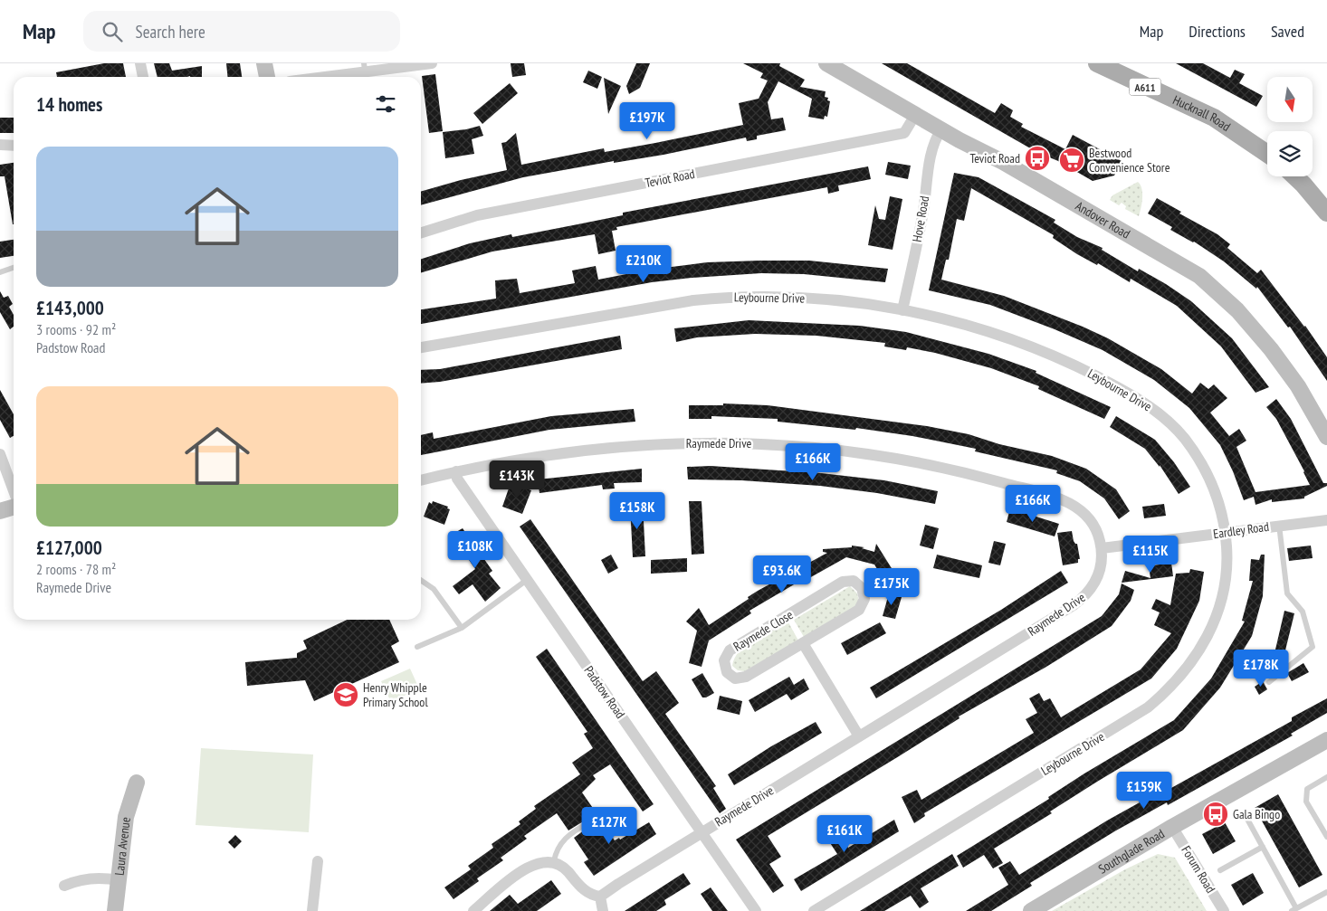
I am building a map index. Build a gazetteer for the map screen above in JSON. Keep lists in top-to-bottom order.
{
  "streets": {
    "main road": ["A611", "Hucknall Road"],
    "street": [
      "Teviot Road",
      "Hove Road",
      "Andover Road",
      "Leybourne Drive",
      "Raymede Drive",
      "Eardley Road",
      "Raymede Close",
      "Padstow Road",
      "Laura Avenue",
      "Southglade Road",
      "Forum Road"
    ]
  },
  "crossings": [
    ["Teviot Road", "Andover Road"],
    ["Hove Road", "Andover Road"],
    ["Hove Road", "Leybourne Drive"],
    ["Leybourne Drive", "Eardley Road"],
    ["Raymede Drive", "Eardley Road"],
    ["Raymede Drive", "Padstow Road"],
    ["Southglade Road", "Forum Road"]
  ],
  "places": {
    "bus stop": ["Teviot Road", "Gala Bingo"],
    "supermarket": ["Bestwood Convenience Store"],
    "school or university": ["Henry Whipple Primary School"]
  },
  "north": "bottom",
  "page": {
    "header": "Map",
    "search": "Search here",
    "nav": ["Map", "Directions", "Saved"],
    "heading": "14 homes",
    "price": [
      "£197K",
      "£210K",
      "£166K",
      "£143K",
      "£166K",
      "£158K",
      "£108K",
      "£115K",
      "£93.6K",
      "£175K",
      "£178K",
      "£159K",
      "£127K",
      "£161K"
    ],
    "list": [
      {
        "name": "£143,000",
        "note": "3 rooms · 92 m² · Padstow Road"
      },
      {
        "name": "£127,000",
        "note": "2 rooms · 78 m² · Raymede Drive"
      }
    ]
  }
}
